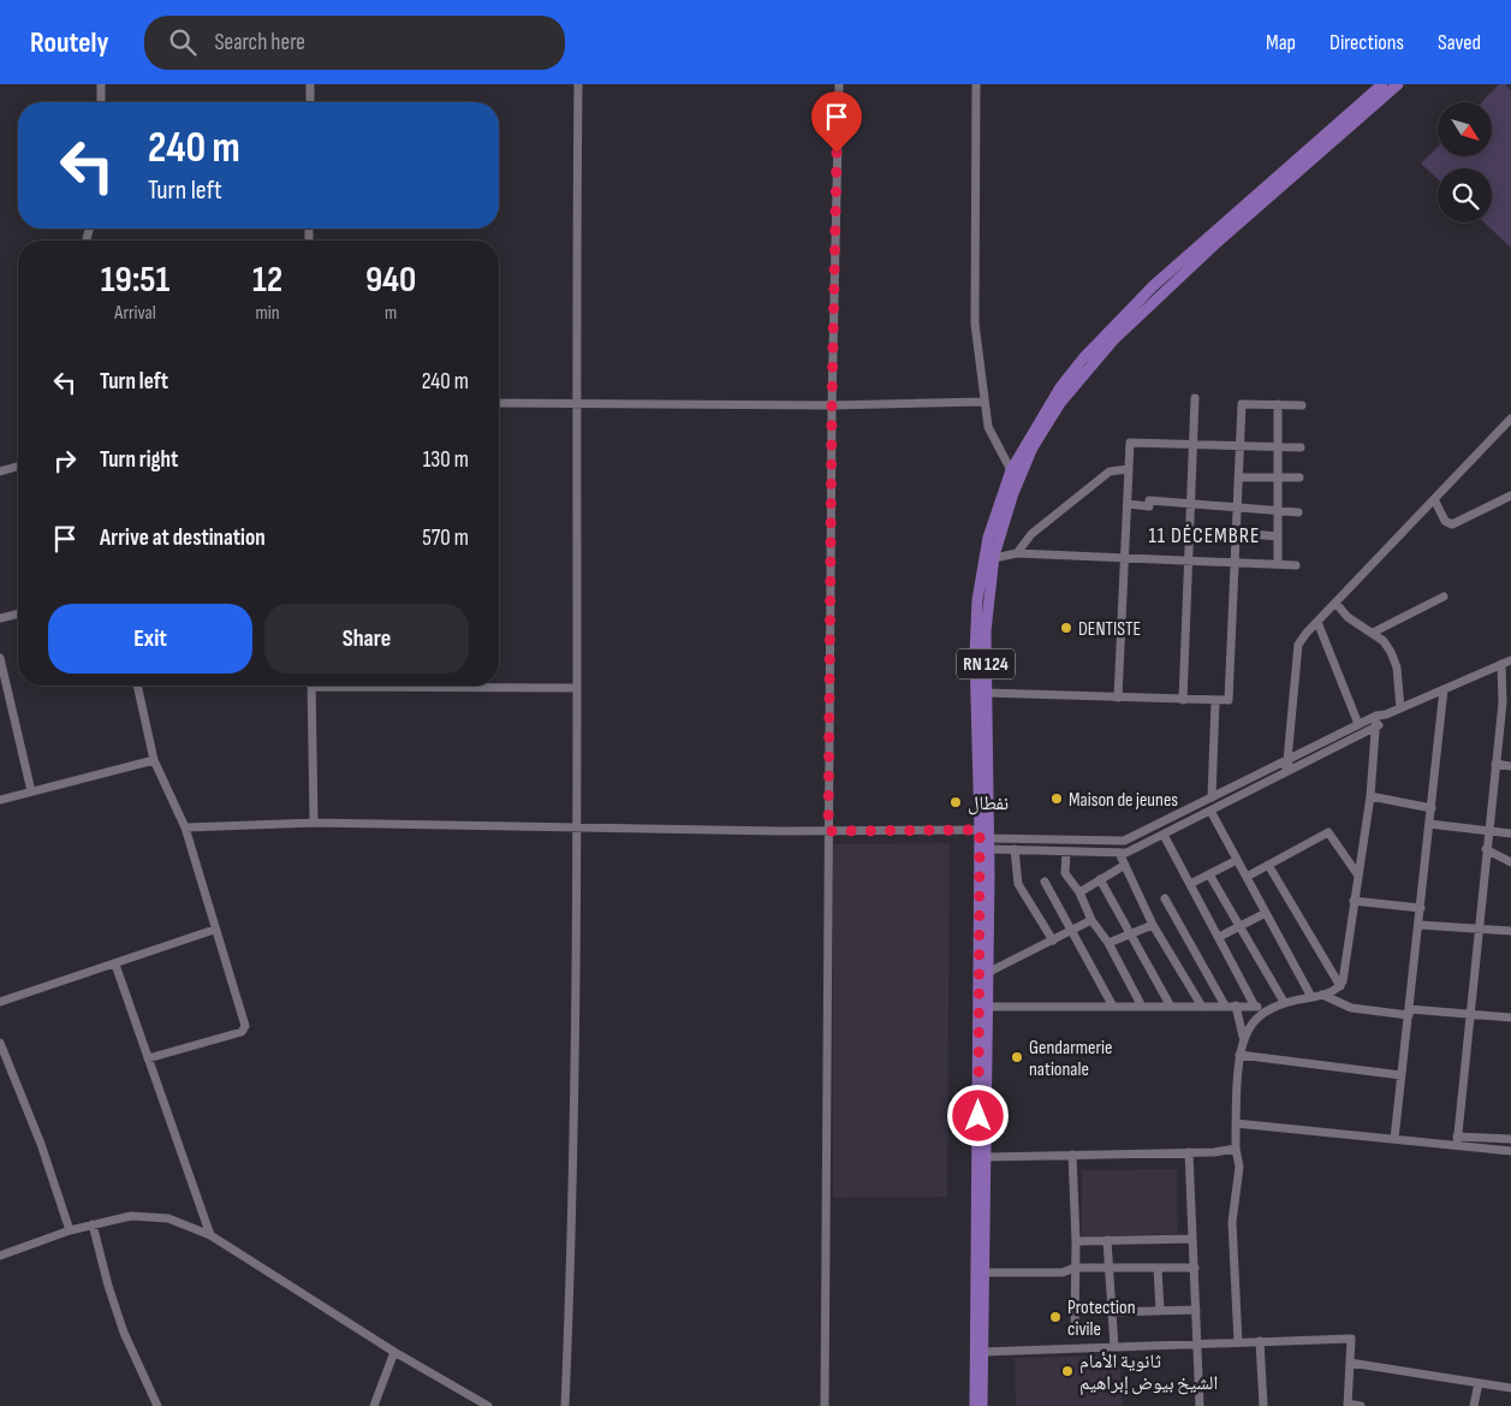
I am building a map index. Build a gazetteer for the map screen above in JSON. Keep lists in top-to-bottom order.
{
  "streets": {
    "main road": ["RN 124"]
  },
  "districts": ["11 DÉCEMBRE"],
  "places": [
    "DENTISTE",
    "Maison de jeunes",
    "نفطال",
    "Gendarmerie nationale",
    "Protection civile",
    "ثانوية الأمام الشيخ بيوض إبراهيم"
  ],
  "north": "bottom right",
  "page": {
    "header": "Routely",
    "search": "Search here",
    "nav": ["Map", "Directions", "Saved"],
    "turn": ["240 m", "Turn left"],
    "eta": [
      "19:51",
      "Arrival",
      "12",
      "min",
      "940",
      "m"
    ],
    "list": [
      {
        "name": "Turn left",
        "value": "240 m"
      },
      {
        "name": "Turn right",
        "value": "130 m"
      },
      {
        "name": "Arrive at destination",
        "value": "570 m"
      }
    ],
    "buttons": ["Exit", "Share"]
  }
}
